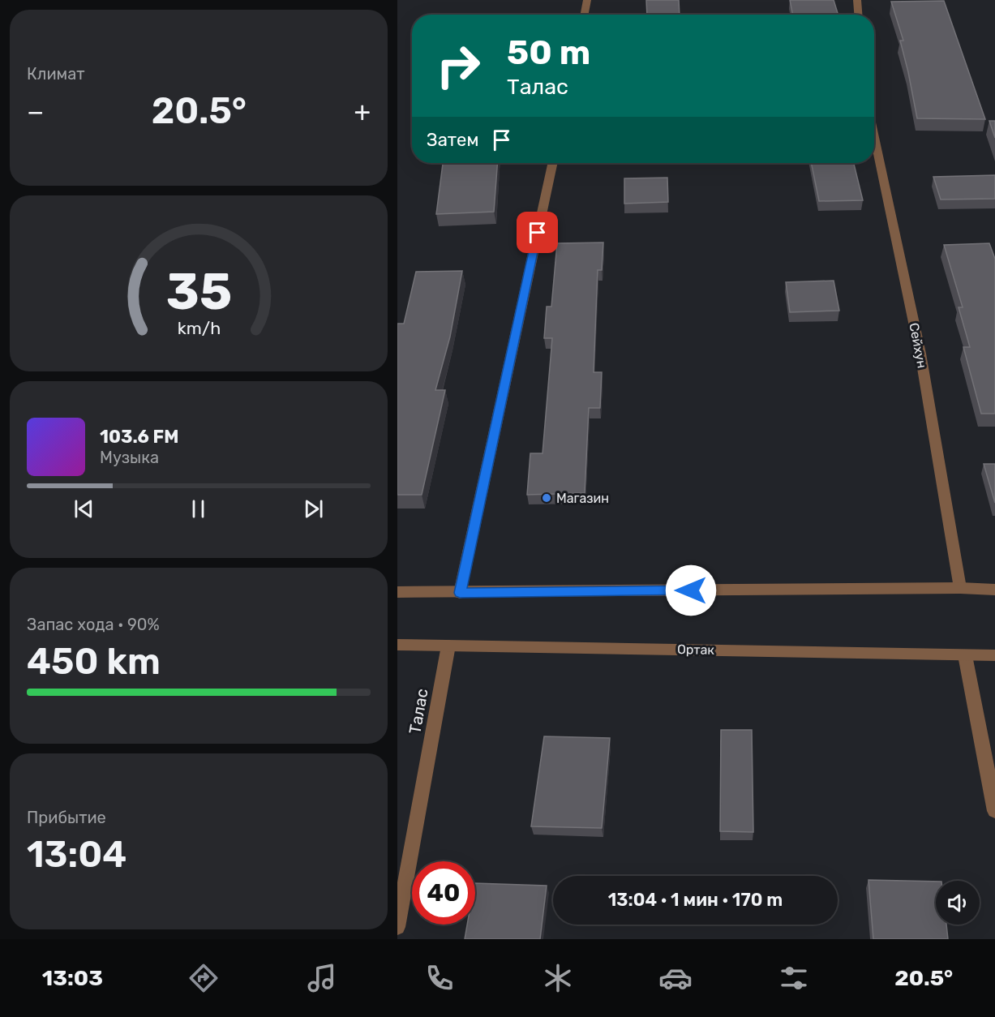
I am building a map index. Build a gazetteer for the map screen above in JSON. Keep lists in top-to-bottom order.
{
  "streets": {
    "street": ["Сейхун", "Ортак", "Талас"]
  },
  "crossings": [
    ["Ортак", "Талас"]
  ],
  "places": ["Магазин"],
  "page": {
    "tile": [
      "Климат",
      ["Запас хода · 90%", "450 km"],
      ["Прибытие", "13:04"]
    ],
    "turn": ["50 m", "Талас"],
    "heat": ["−", "20.5°", "+"],
    "then": "Затем",
    "song": ["103.6 FM", "Музыка"],
    "limit": "40",
    "trip": "13:04 · 1 мин · 170 m",
    "tabs": ["13:03", "20.5°"],
    "gauge": ["35", "km/h"]
  }
}
